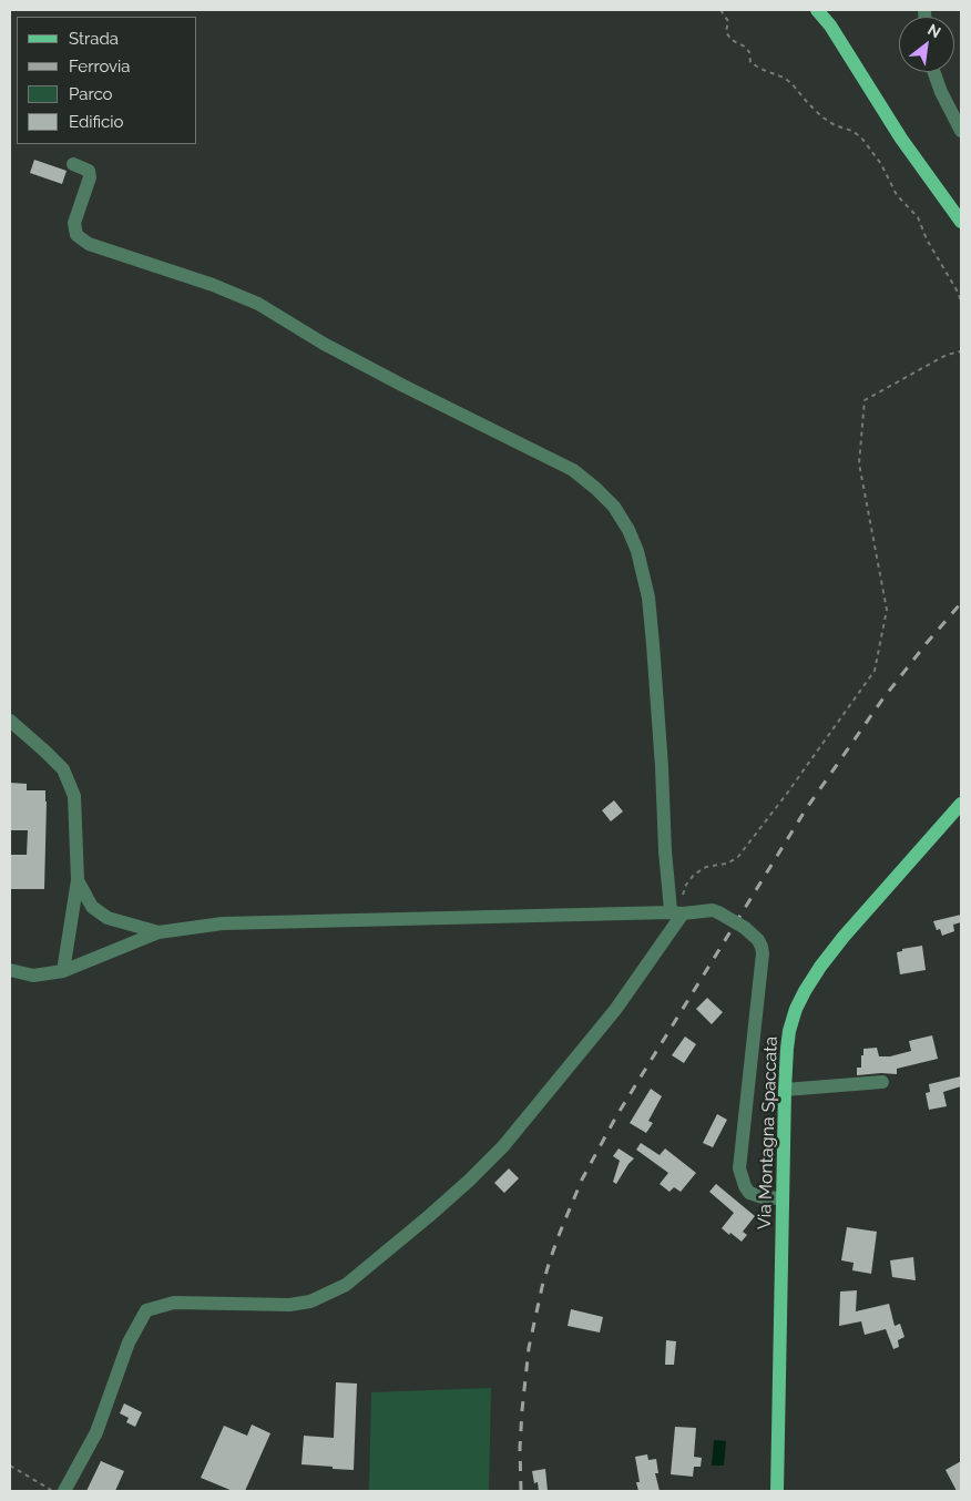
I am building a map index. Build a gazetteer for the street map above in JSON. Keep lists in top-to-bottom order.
{
  "streets": {
    "main road": ["Via Montagna Spaccata"]
  },
  "legend": [
    "Strada",
    "Ferrovia",
    "Parco",
    "Edificio"
  ],
  "north": "top right"
}
